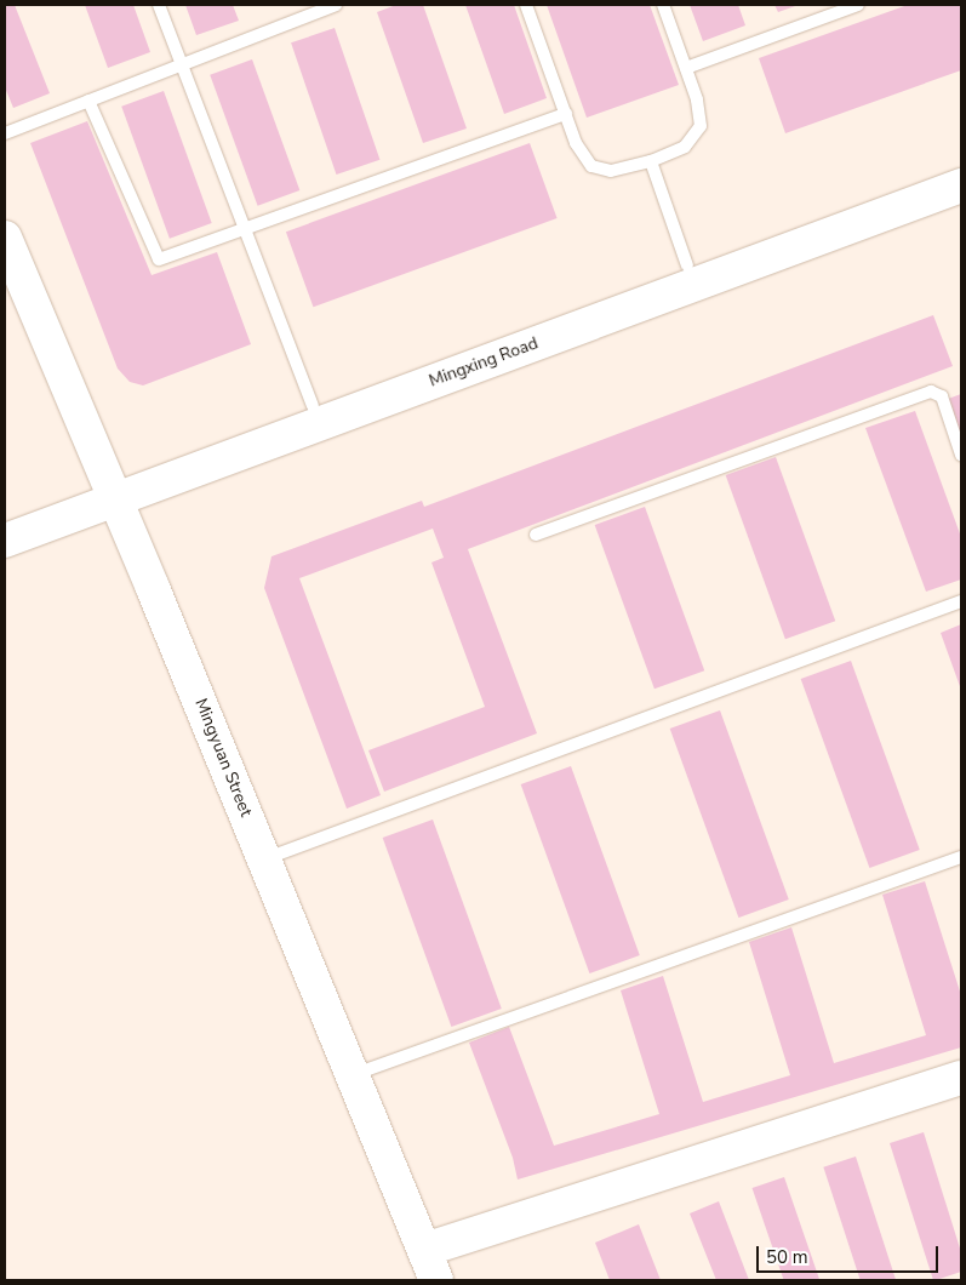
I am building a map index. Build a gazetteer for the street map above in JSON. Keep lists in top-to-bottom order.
{
  "streets": {
    "street": ["Mingxing Road", "Mingyuan Street"]
  },
  "crossings": [
    ["Mingxing Road", "Mingyuan Street"]
  ],
  "scale_bar": "50 m"
}
